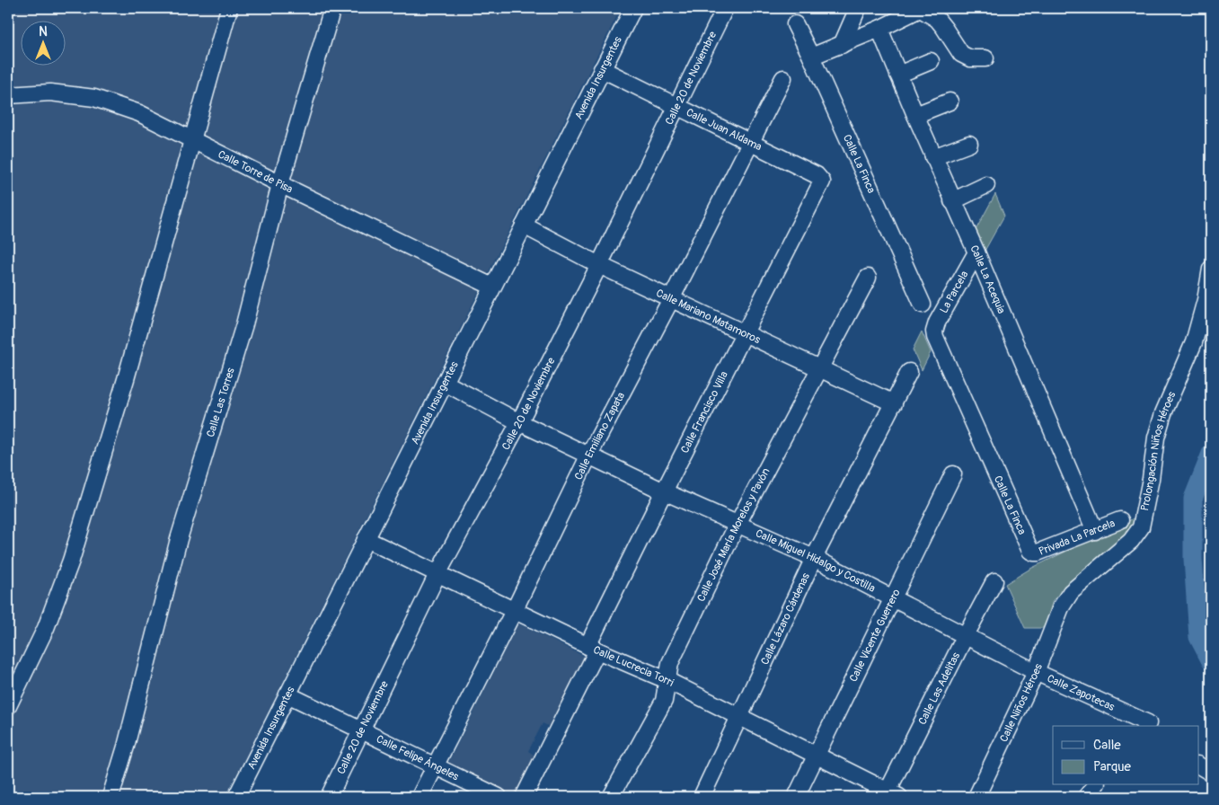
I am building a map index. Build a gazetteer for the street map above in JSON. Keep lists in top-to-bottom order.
{
  "streets": {
    "street": [
      "Avenida Insurgentes",
      "Calle 20 de Noviembre",
      "Calle Juan Aldama",
      "Calle La Finca",
      "Calle Torre de Pisa",
      "Calle La Acequia",
      "La Parcela",
      "Calle Mariano Matamoros",
      "Calle Las Torres",
      "Calle Francisco Villa",
      "Calle Emiliano Zapata",
      "Prolongación Niños Héroes",
      "Calle José María Morelos y Pavón",
      "Privada La Parcela",
      "Calle Miguel Hidalgo y Costilla",
      "Calle Lázaro Cárdenas",
      "Calle Vicente Guerrero",
      "Calle Lucrecia Torri",
      "Calle Las Adelitas",
      "Calle Zapotecas",
      "Calle Niños Héroes",
      "Calle Felipe Ángeles"
    ]
  },
  "crossings": [
    ["Avenida Insurgentes", "Calle Juan Aldama"],
    ["Avenida Insurgentes", "Calle Torre de Pisa"],
    ["Avenida Insurgentes", "Calle Mariano Matamoros"],
    ["Avenida Insurgentes", "Calle Miguel Hidalgo y Costilla"],
    ["Avenida Insurgentes", "Calle Lucrecia Torri"],
    ["Avenida Insurgentes", "Calle Felipe Ángeles"],
    ["Calle 20 de Noviembre", "Calle Juan Aldama"],
    ["Calle 20 de Noviembre", "Calle Mariano Matamoros"],
    ["Calle 20 de Noviembre", "Calle Miguel Hidalgo y Costilla"],
    ["Calle 20 de Noviembre", "Calle Lucrecia Torri"],
    ["Calle 20 de Noviembre", "Calle Felipe Ángeles"],
    ["Calle Juan Aldama", "Calle Francisco Villa"],
    ["Calle Juan Aldama", "Calle Emiliano Zapata"],
    ["Calle La Finca", "La Parcela"],
    ["Calle La Finca", "Privada La Parcela"],
    ["Calle Torre de Pisa", "Calle Las Torres"],
    ["Calle La Acequia", "La Parcela"],
    ["Calle La Acequia", "Privada La Parcela"],
    ["Calle Mariano Matamoros", "Calle Francisco Villa"],
    ["Calle Mariano Matamoros", "Calle Emiliano Zapata"],
    ["Calle Mariano Matamoros", "Calle José María Morelos y Pavón"],
    ["Calle Mariano Matamoros", "Calle Lázaro Cárdenas"],
    ["Calle Francisco Villa", "Calle Miguel Hidalgo y Costilla"],
    ["Calle Francisco Villa", "Calle Lucrecia Torri"],
    ["Calle Emiliano Zapata", "Calle Miguel Hidalgo y Costilla"],
    ["Calle Emiliano Zapata", "Calle Lucrecia Torri"],
    ["Calle Emiliano Zapata", "Calle Felipe Ángeles"],
    ["Prolongación Niños Héroes", "Calle Niños Héroes"],
    ["Calle José María Morelos y Pavón", "Calle Miguel Hidalgo y Costilla"],
    ["Calle José María Morelos y Pavón", "Calle Lucrecia Torri"],
    ["Calle Miguel Hidalgo y Costilla", "Calle Lázaro Cárdenas"],
    ["Calle Miguel Hidalgo y Costilla", "Calle Vicente Guerrero"],
    ["Calle Miguel Hidalgo y Costilla", "Calle Las Adelitas"],
    ["Calle Miguel Hidalgo y Costilla", "Calle Zapotecas"],
    ["Calle Lázaro Cárdenas", "Calle Lucrecia Torri"],
    ["Calle Vicente Guerrero", "Calle Lucrecia Torri"],
    ["Calle Lucrecia Torri", "Calle Las Adelitas"],
    ["Calle Las Adelitas", "Calle Zapotecas"],
    ["Calle Zapotecas", "Calle Niños Héroes"]
  ],
  "legend": ["Calle", "Parque"],
  "north": "top"
}
